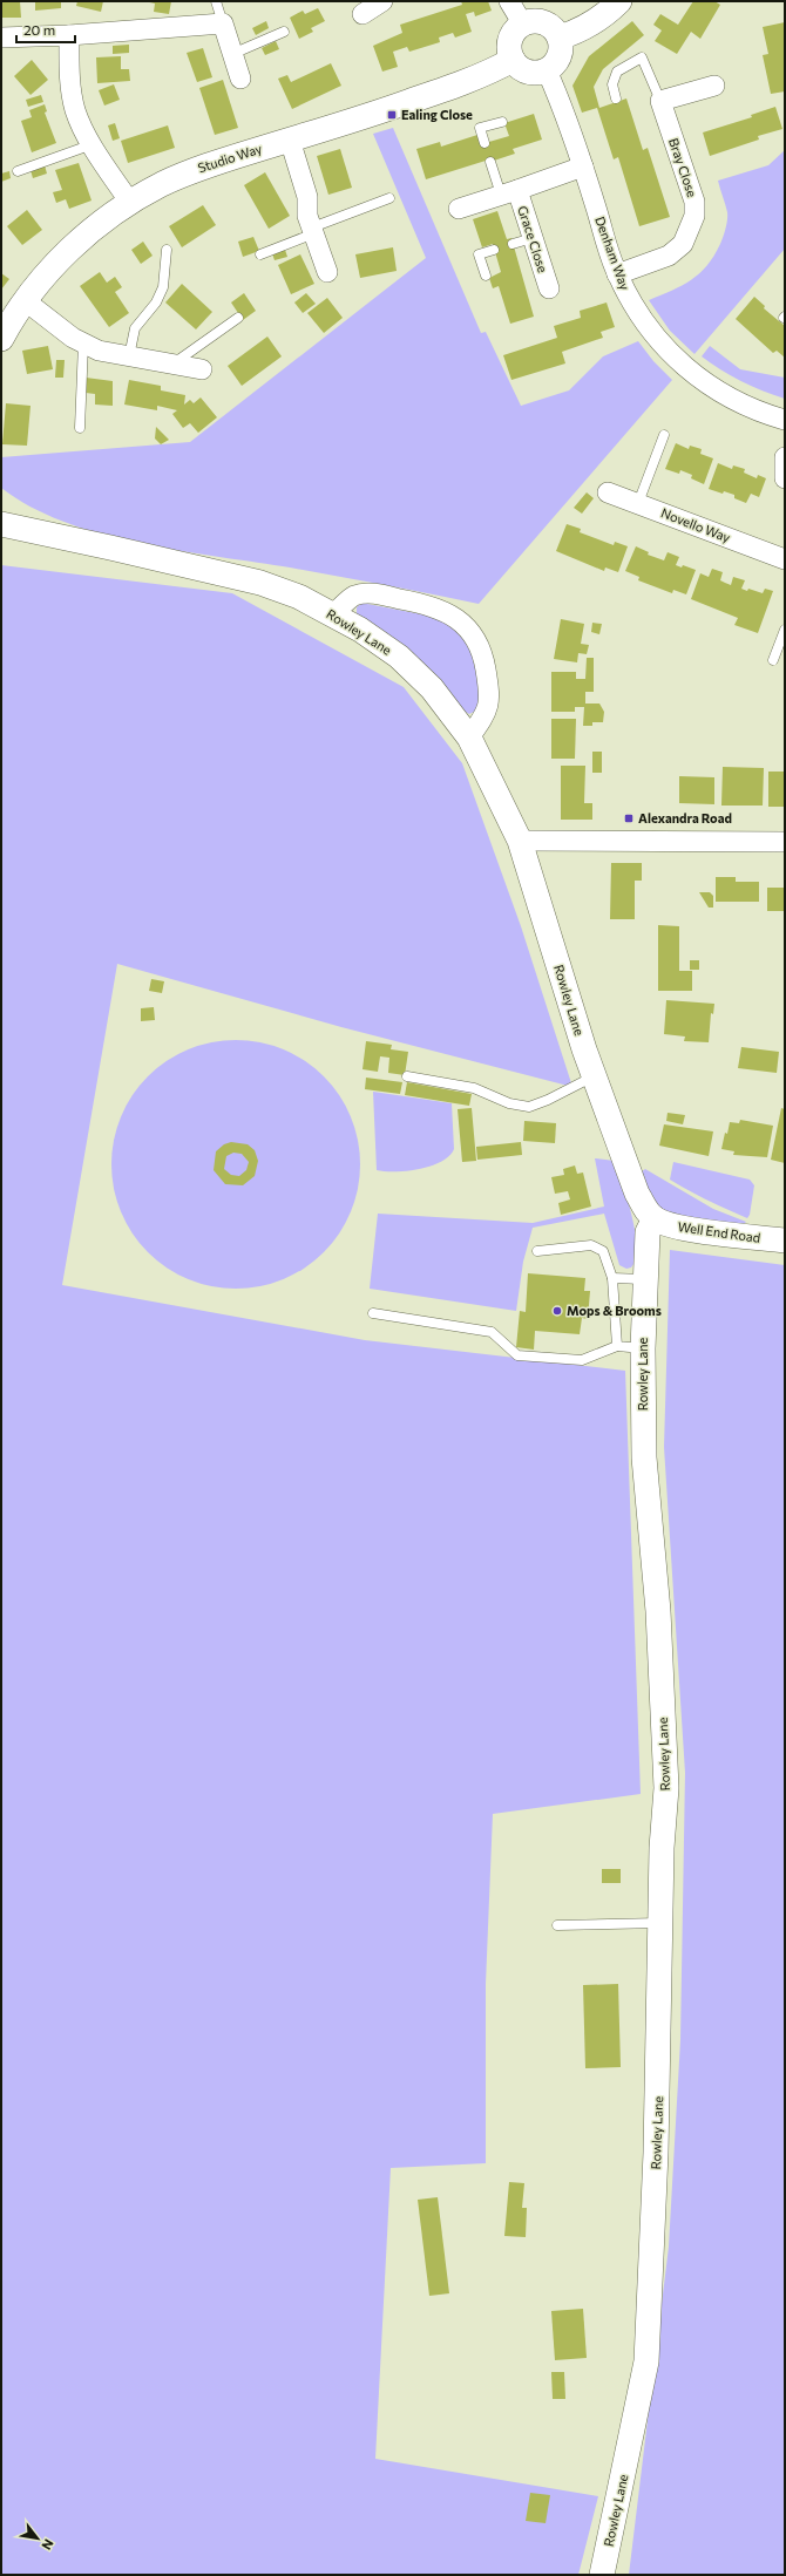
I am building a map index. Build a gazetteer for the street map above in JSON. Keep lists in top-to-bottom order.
{
  "streets": {
    "street": [
      "Studio Way",
      "Bray Close",
      "Grace Close",
      "Denham Way",
      "Novello Way",
      "Rowley Lane",
      "Well End Road"
    ]
  },
  "crossings": [
    ["Studio Way", "Denham Way"],
    ["Bray Close", "Denham Way"],
    ["Grace Close", "Denham Way"],
    ["Rowley Lane", "Well End Road"]
  ],
  "places": {
    "transit": ["Ealing Close", "Alexandra Road"],
    "other": ["Mops & Brooms"]
  },
  "scale_bar": "20 m",
  "north": "bottom right"
}
